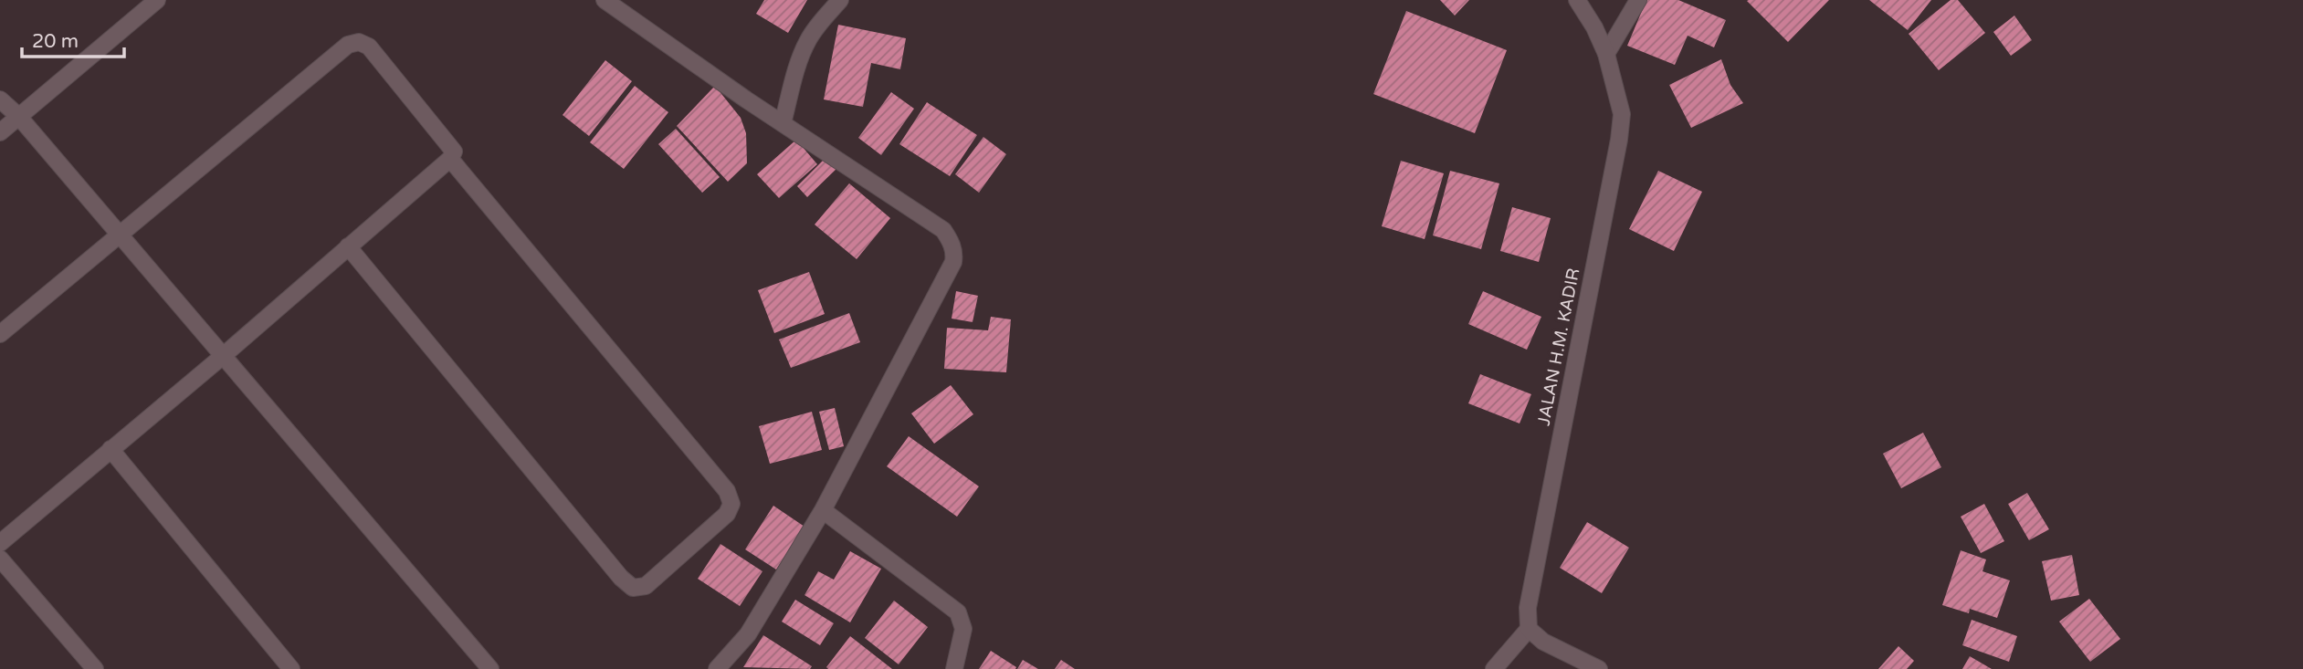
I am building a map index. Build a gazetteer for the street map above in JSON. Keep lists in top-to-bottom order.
{
  "streets": {
    "street": ["JALAN H.M. KADIR"]
  },
  "scale_bar": "20 m"
}
